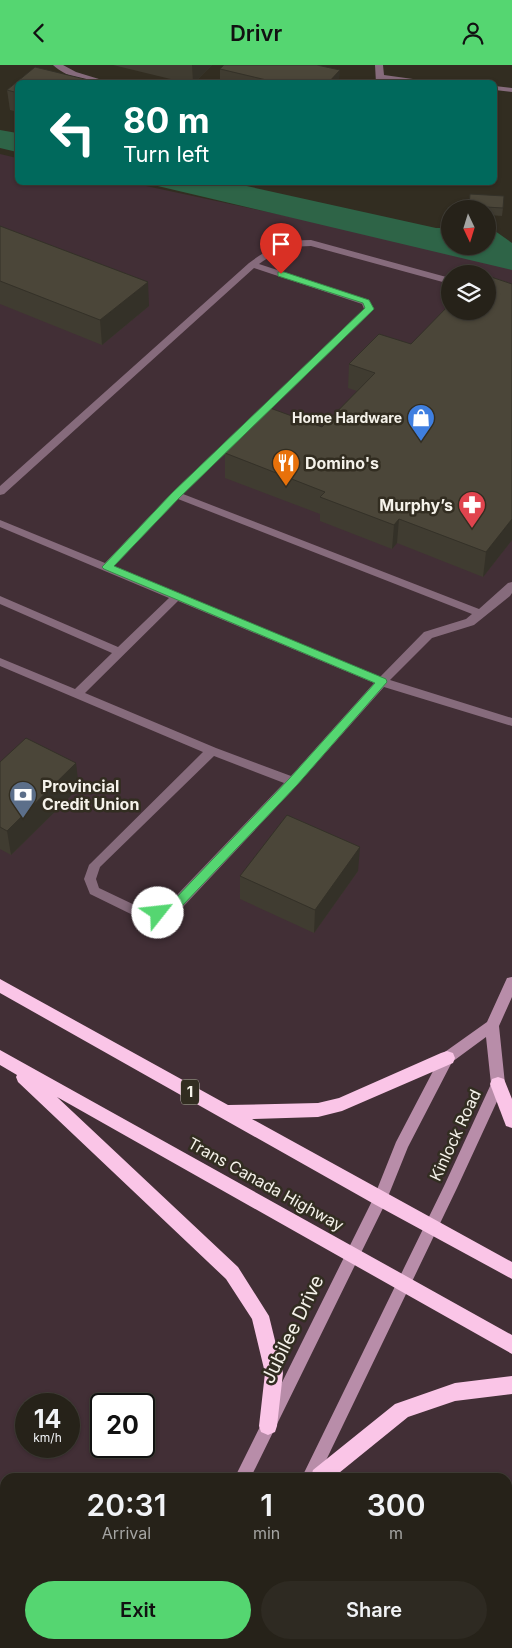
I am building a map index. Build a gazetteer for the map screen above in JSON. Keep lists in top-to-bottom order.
{
  "streets": {
    "highway": ["1", "Trans Canada Highway"],
    "street": ["Kinlock Road", "Jubilee Drive"]
  },
  "crossings": [
    ["1", "Kinlock Road"],
    ["1", "Jubilee Drive"],
    ["Trans Canada Highway", "Jubilee Drive"]
  ],
  "places": {
    "shop": ["Home Hardware"],
    "restaurant": ["Domino's"],
    "pharmacy": ["Murphy’s"],
    "bank": ["Provincial Credit Union"]
  },
  "north": "bottom",
  "page": {
    "header": "Drivr",
    "turn": ["80 m", "Turn left"],
    "speed": "14 km/h",
    "limit": "20",
    "eta": [
      "20:31",
      "Arrival",
      "1",
      "min",
      "300",
      "m"
    ],
    "buttons": ["Exit", "Share"]
  }
}
